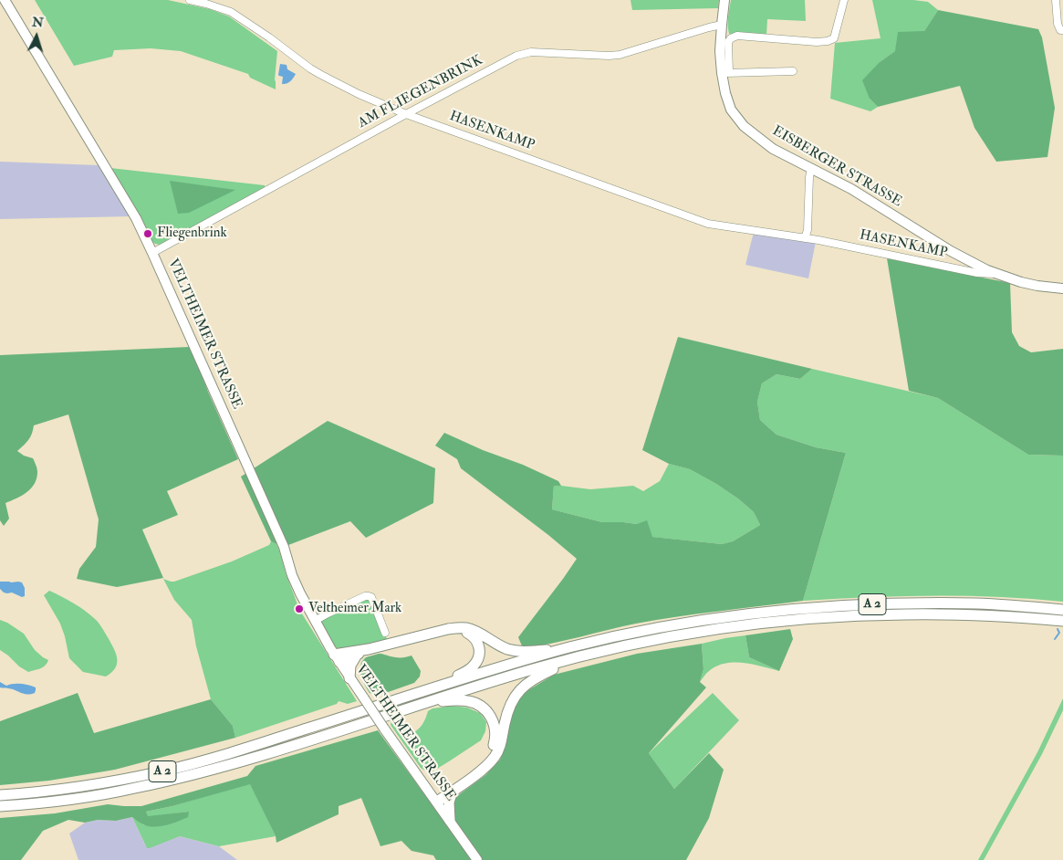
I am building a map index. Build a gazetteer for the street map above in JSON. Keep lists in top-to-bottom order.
{
  "streets": {
    "highway": ["A 2"],
    "main road": ["EISBERGER STRASSE", "VELTHEIMER STRASSE"],
    "street": ["AM FLIEGENBRINK", "HASENKAMP"]
  },
  "crossings": [
    ["AM FLIEGENBRINK", "HASENKAMP"],
    ["AM FLIEGENBRINK", "EISBERGER STRASSE"],
    ["AM FLIEGENBRINK", "VELTHEIMER STRASSE"],
    ["HASENKAMP", "EISBERGER STRASSE"]
  ],
  "places": ["Fliegenbrink", "Veltheimer Mark"],
  "north": "top"
}
